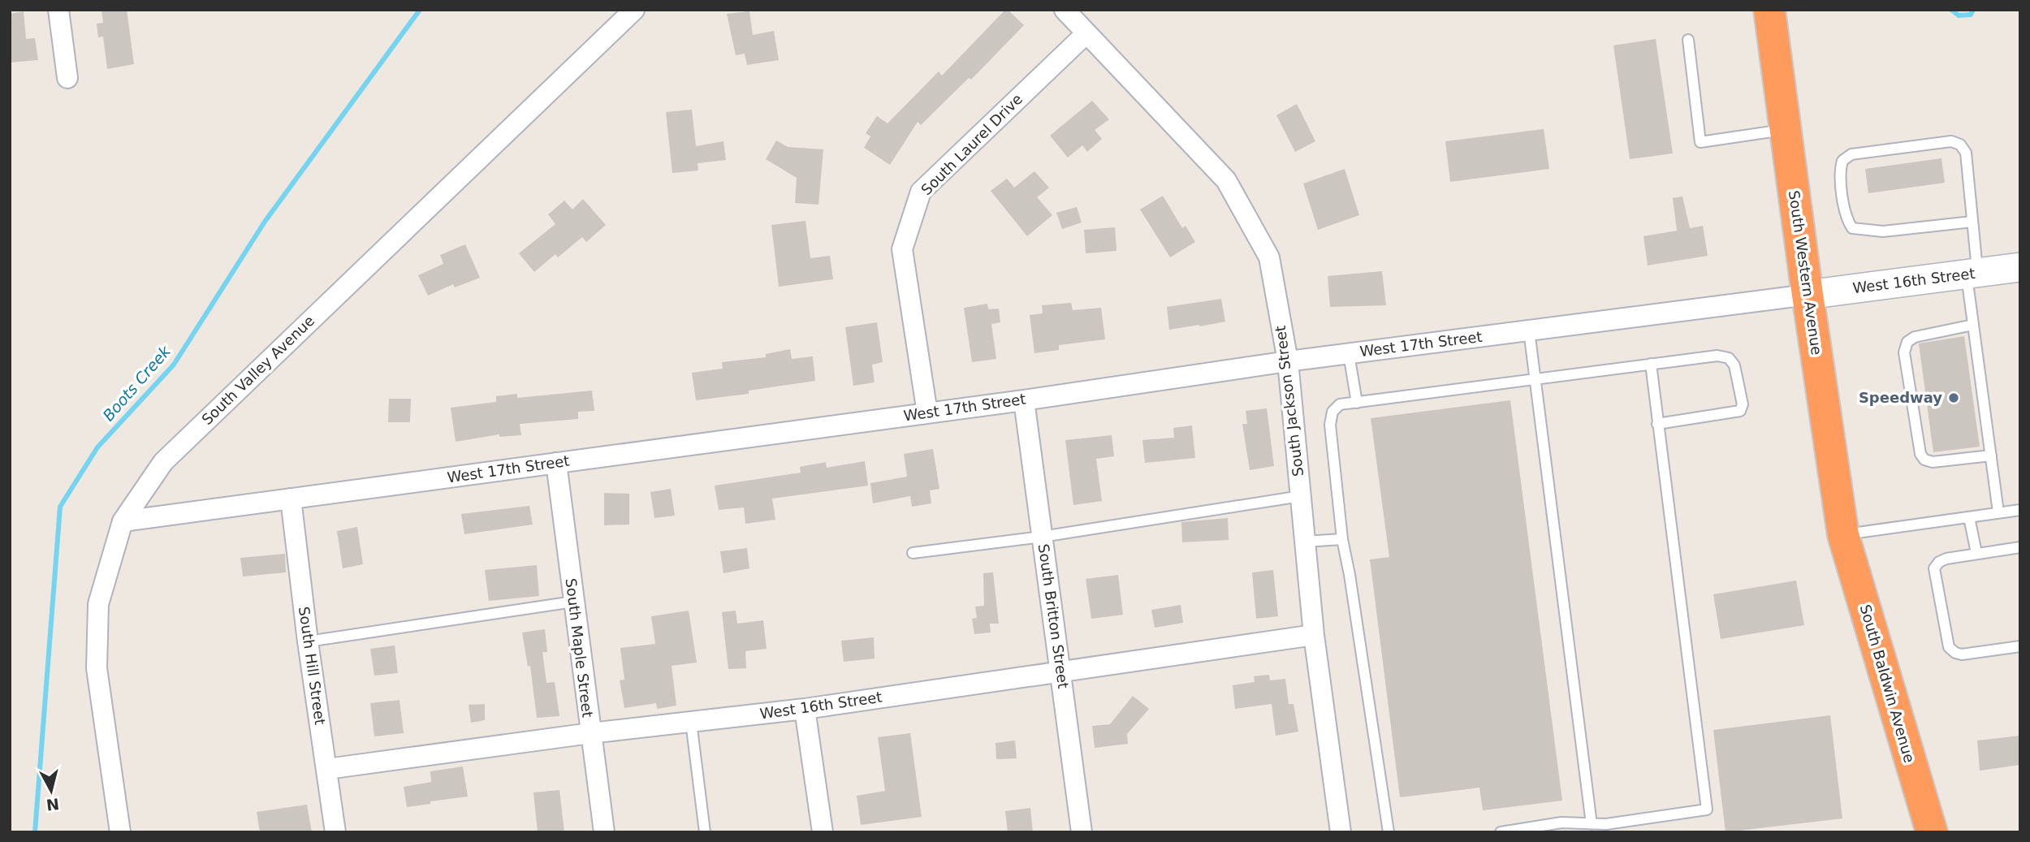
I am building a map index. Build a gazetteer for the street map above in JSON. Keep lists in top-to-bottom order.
{
  "streets": {
    "highway": ["South Western Avenue", "South Baldwin Avenue"],
    "street": [
      "South Laurel Drive",
      "West 16th Street",
      "West 17th Street",
      "South Valley Avenue",
      "South Jackson Street",
      "South Britton Street",
      "South Maple Street",
      "South Hill Street"
    ]
  },
  "crossings": [
    ["South Laurel Drive", "West 17th Street"],
    ["South Laurel Drive", "South Jackson Street"],
    ["South Western Avenue", "West 16th Street"],
    ["South Western Avenue", "West 17th Street"],
    ["South Western Avenue", "South Baldwin Avenue"],
    ["West 16th Street", "West 17th Street"],
    ["West 16th Street", "South Jackson Street"],
    ["West 16th Street", "South Britton Street"],
    ["West 16th Street", "South Maple Street"],
    ["West 16th Street", "South Hill Street"],
    ["West 17th Street", "South Valley Avenue"],
    ["West 17th Street", "South Jackson Street"],
    ["West 17th Street", "South Britton Street"],
    ["West 17th Street", "South Maple Street"],
    ["West 17th Street", "South Hill Street"]
  ],
  "water": ["Boots Creek"],
  "places": ["Speedway"],
  "north": "bottom"
}
